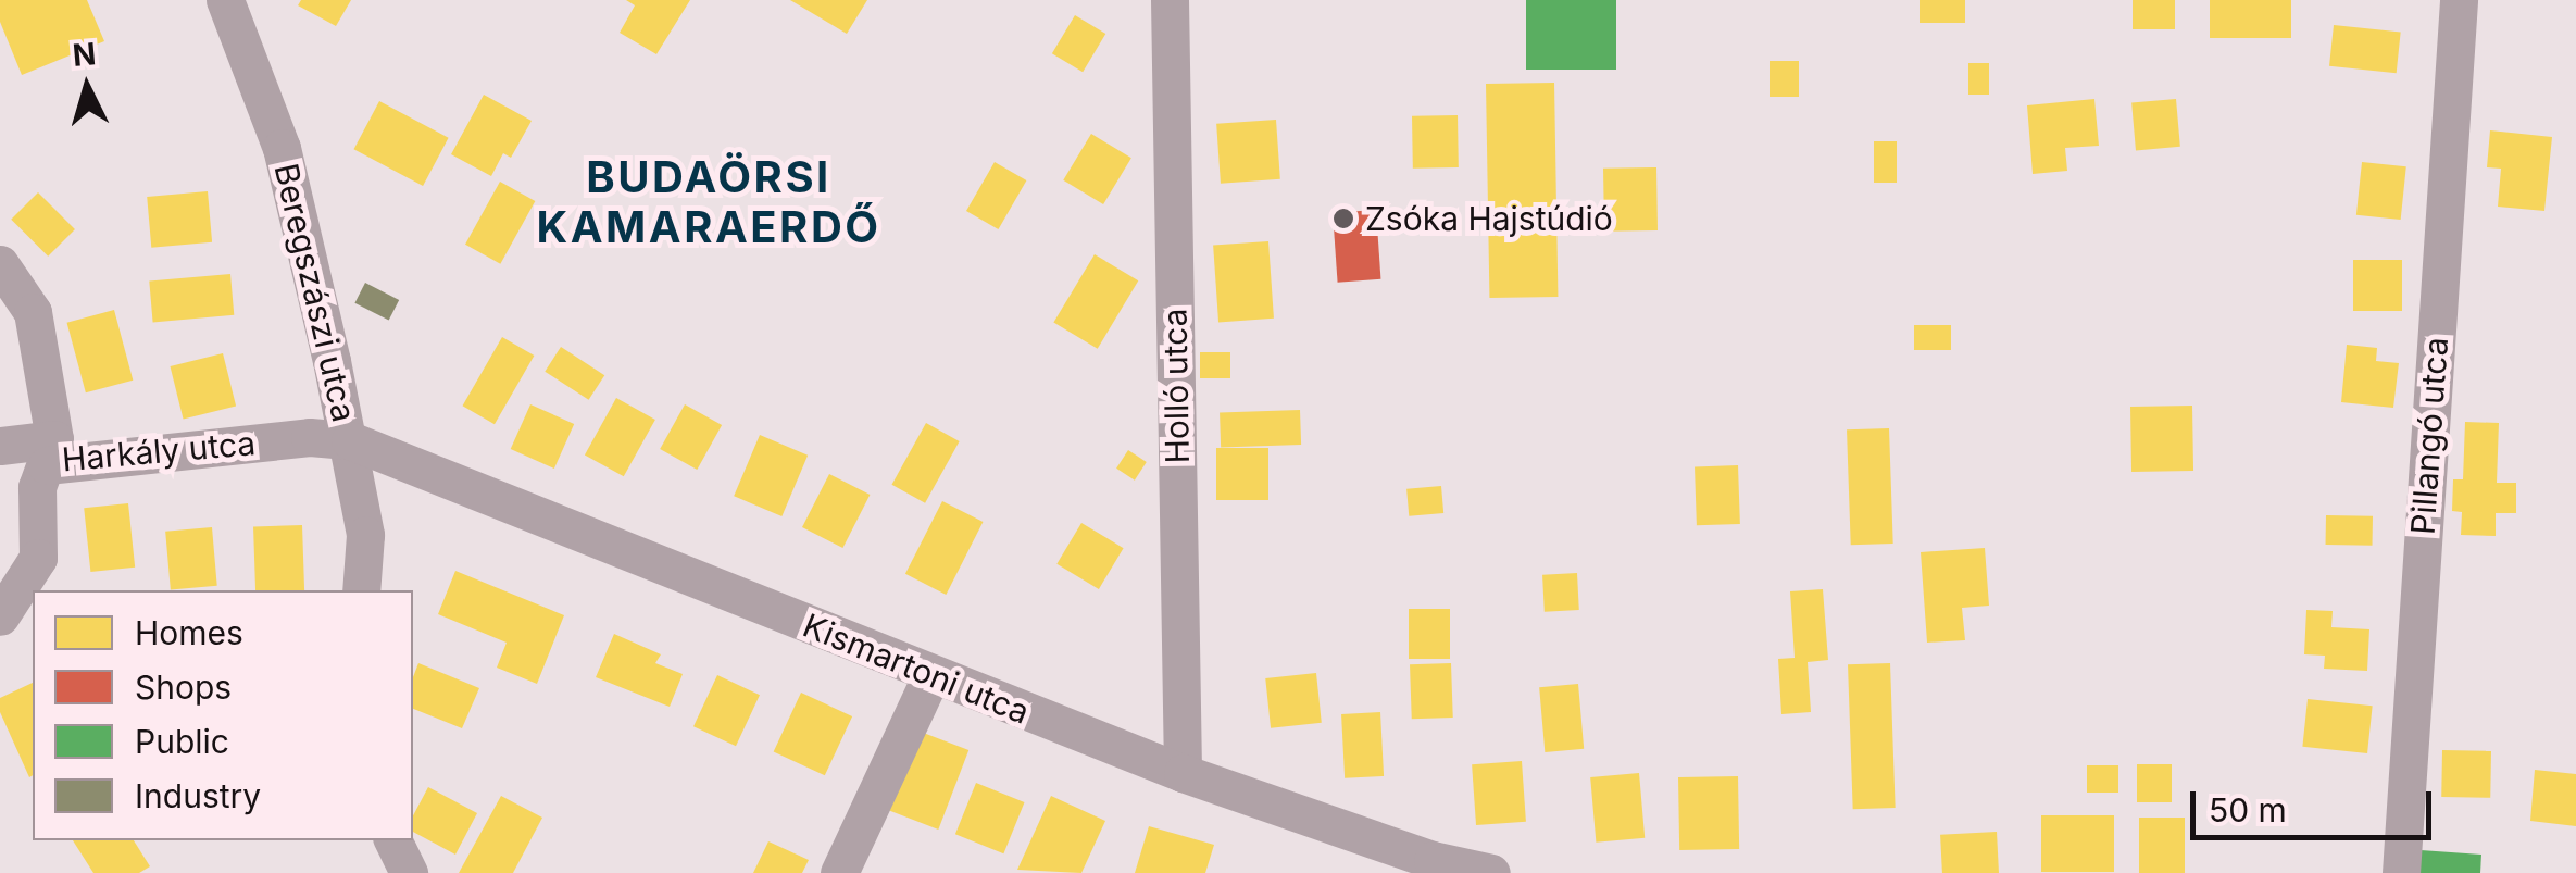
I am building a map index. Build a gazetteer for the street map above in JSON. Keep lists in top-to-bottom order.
{
  "streets": {
    "street": [
      "Beregszászi utca",
      "Holló utca",
      "Pillangó utca",
      "Harkály utca",
      "Kismartoni utca"
    ]
  },
  "crossings": [
    ["Beregszászi utca", "Harkály utca"],
    ["Beregszászi utca", "Kismartoni utca"],
    ["Holló utca", "Kismartoni utca"],
    ["Harkály utca", "Kismartoni utca"]
  ],
  "districts": ["BUDAÖRSI KAMARAERDŐ"],
  "places": ["Zsóka Hajstúdió"],
  "legend": [
    "Homes",
    "Shops",
    "Public",
    "Industry"
  ],
  "scale_bar": "50 m",
  "north": "top"
}
